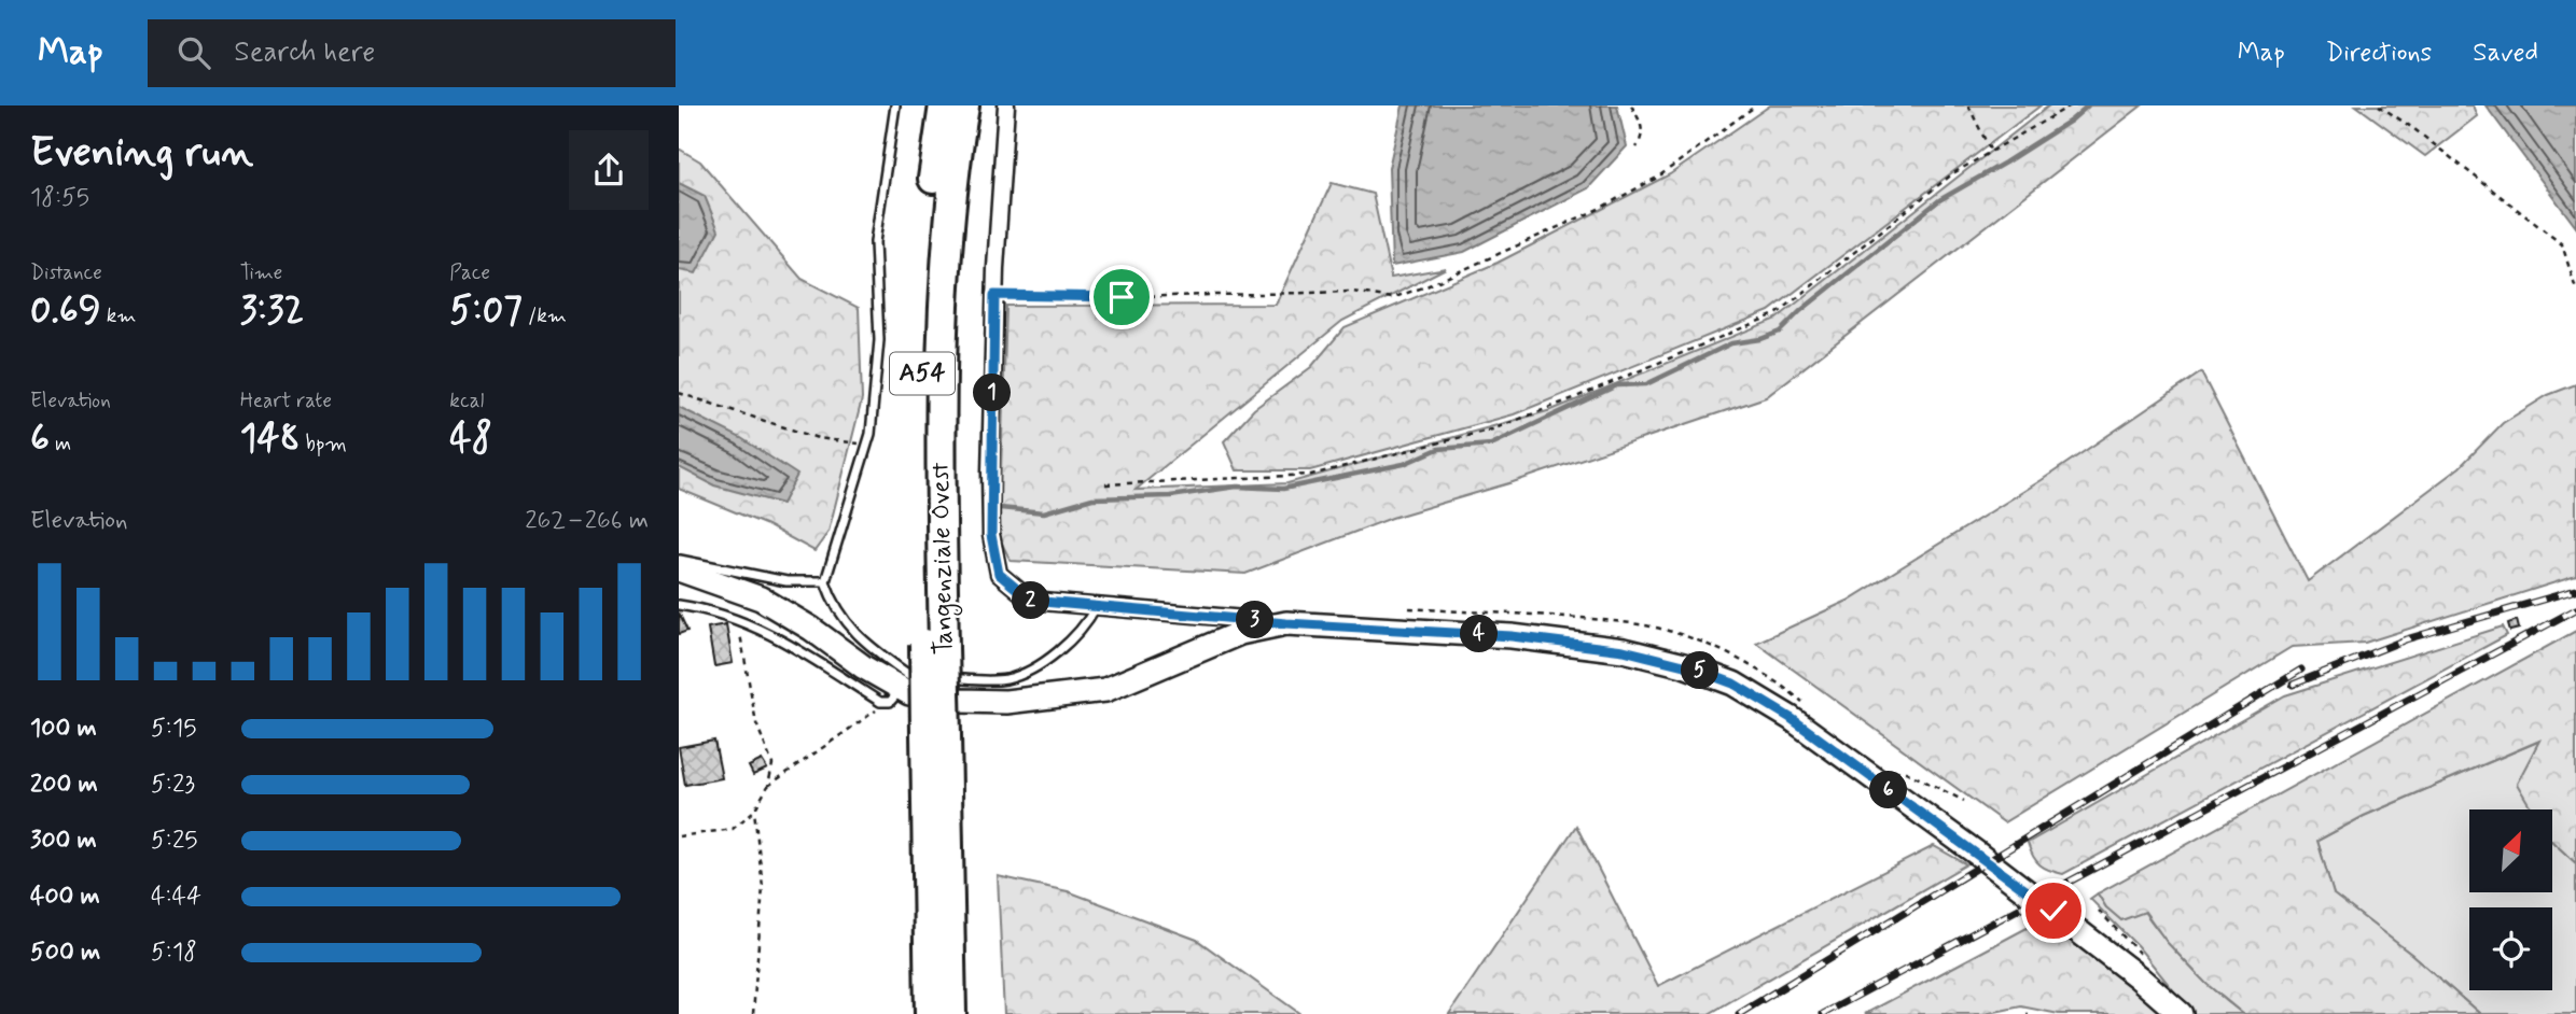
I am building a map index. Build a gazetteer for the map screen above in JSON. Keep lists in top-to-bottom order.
{
  "streets": {
    "highway": ["A54", "Tangenziale Ovest"]
  },
  "north": "top right",
  "page": {
    "header": "Map",
    "search": "Search here",
    "nav": ["Map", "Directions", "Saved"],
    "heading": ["Evening run", "18:55"],
    "stats": [
      ["Distance", "0.69 km"],
      ["Time", "3:32"],
      ["Pace", "5:07 /km"],
      ["Elevation", "6 m"],
      ["Heart rate", "148 bpm"],
      ["kcal", "48"]
    ],
    "pins": [
      "1",
      "2",
      "3",
      "4",
      "5",
      "6"
    ],
    "chart": ["Elevation", "262–266 m"],
    "list": [
      {
        "name": "100 m",
        "note": "5:15"
      },
      {
        "name": "200 m",
        "note": "5:23"
      },
      {
        "name": "300 m",
        "note": "5:25"
      },
      {
        "name": "400 m",
        "note": "4:44"
      },
      {
        "name": "500 m",
        "note": "5:18"
      }
    ]
  }
}
